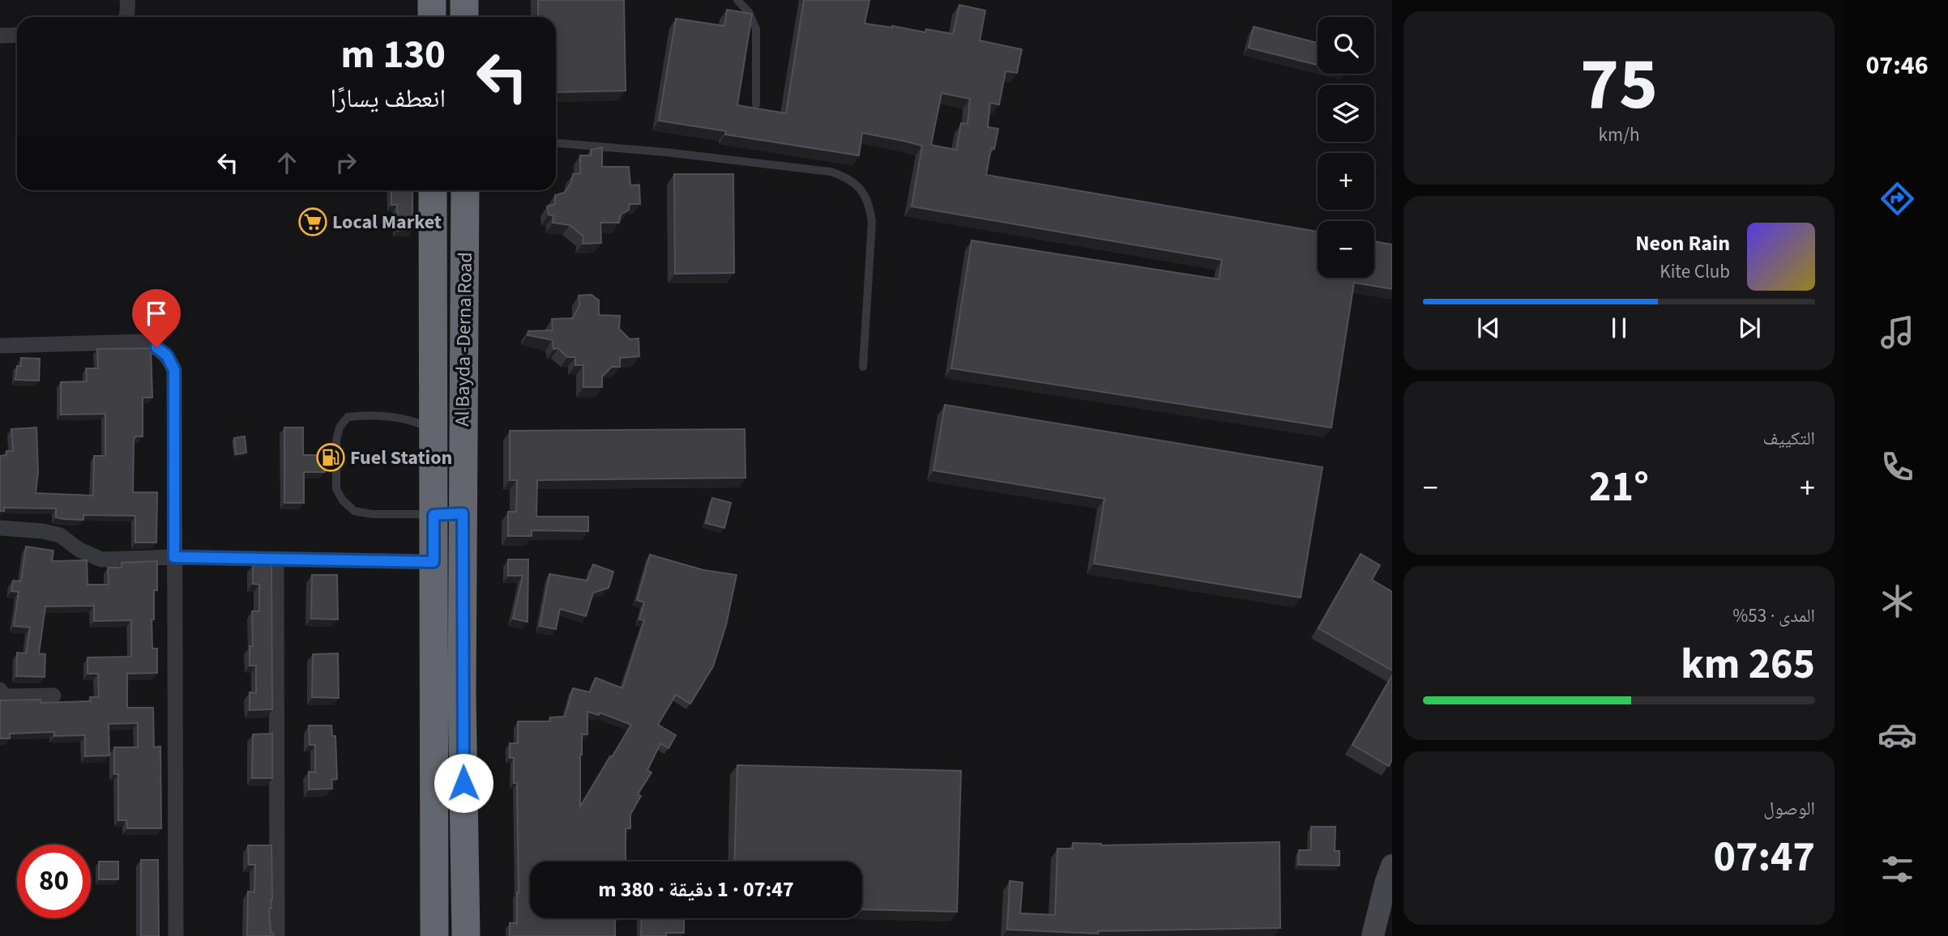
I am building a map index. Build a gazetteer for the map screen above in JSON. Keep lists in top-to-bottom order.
{
  "streets": {
    "highway": ["Al Bayda -Derna Road"]
  },
  "places": {
    "supermarket": ["Local Market"],
    "fuel station": ["Fuel Station"]
  },
  "page": {
    "tabs": "07:46",
    "tile": [
      ["75", "km/h"],
      "التكييف",
      ["المدى · 53%", "265 km"],
      ["الوصول", "07:47"]
    ],
    "map_buttons": ["+", "−"],
    "turn": ["130 m", "انعطف يسارًا"],
    "song": ["Neon Rain", "Kite Club"],
    "heat": ["−", "21°", "+"],
    "limit": "80",
    "trip": "07:47 · 1 دقيقة · 380 m"
  }
}
